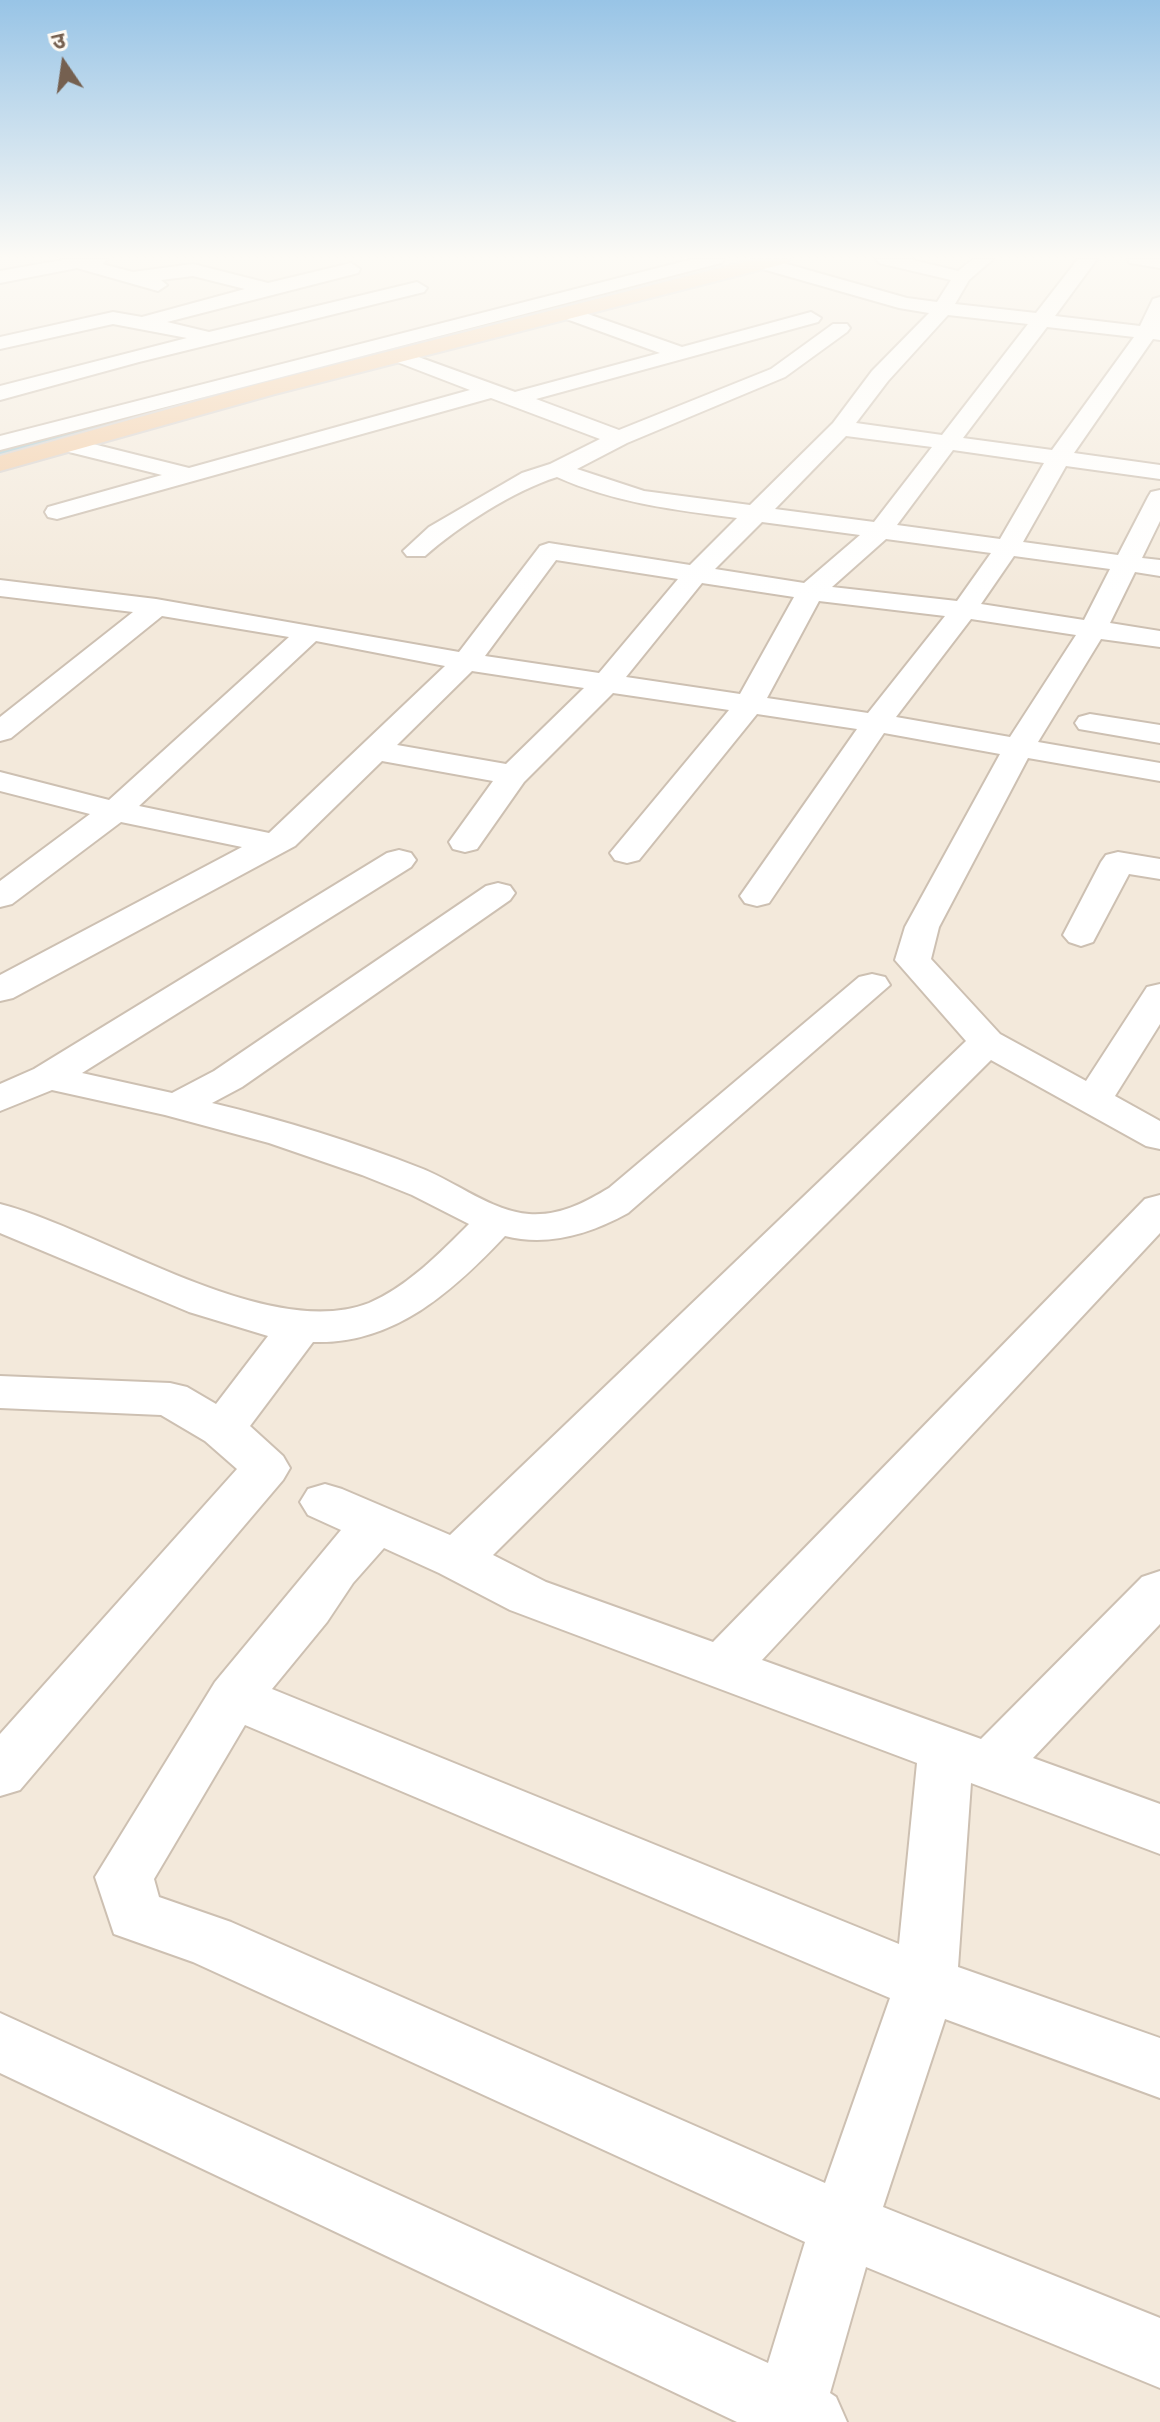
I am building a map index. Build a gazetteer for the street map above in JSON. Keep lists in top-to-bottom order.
{
  "north": "top"
}
